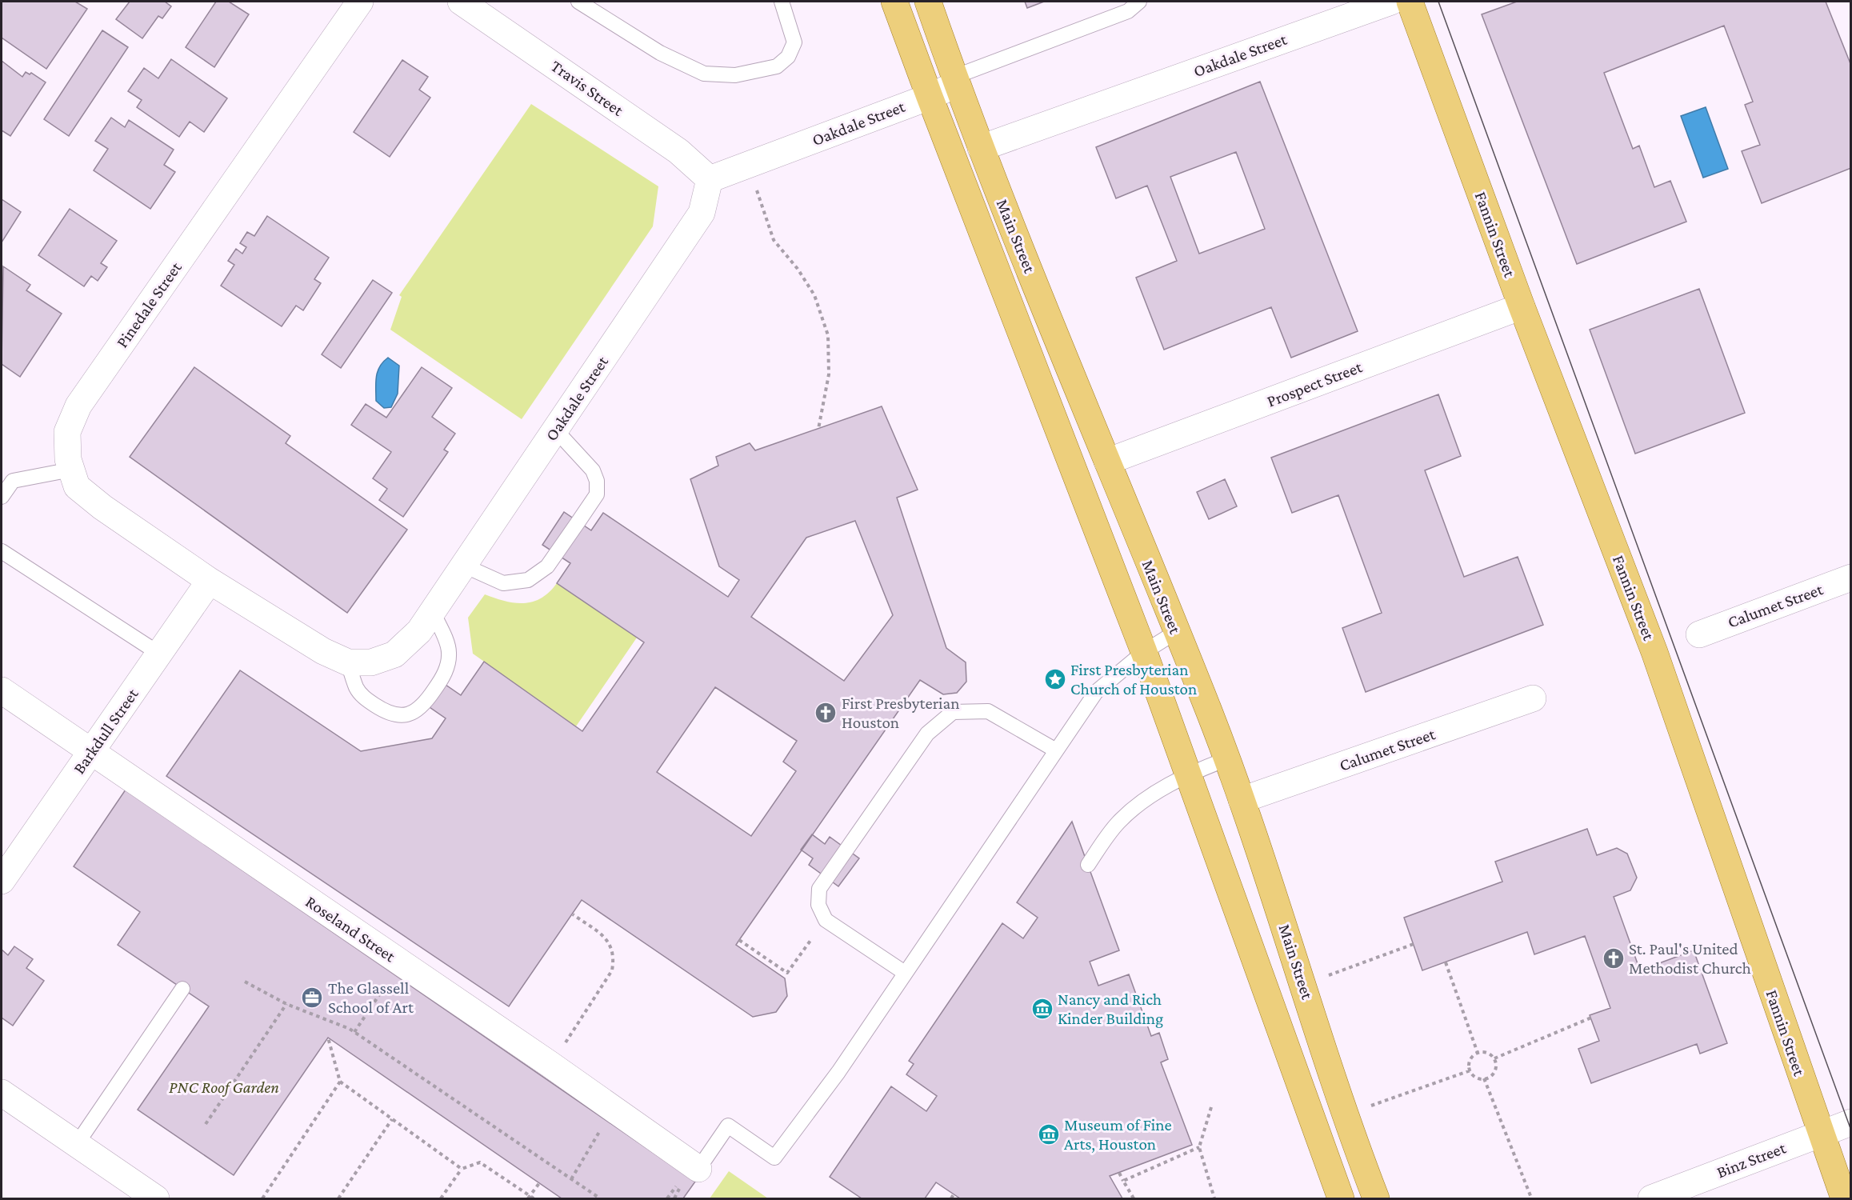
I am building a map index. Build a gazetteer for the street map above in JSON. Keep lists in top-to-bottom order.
{
  "streets": {
    "main road": ["Fannin Street", "Main Street"],
    "street": [
      "Oakdale Street",
      "Travis Street",
      "Pinedale Street",
      "Prospect Street",
      "Calumet Street",
      "Barkdull Street",
      "Roseland Street",
      "Binz Street"
    ]
  },
  "crossings": [
    ["Oakdale Street", "Travis Street"],
    ["Oakdale Street", "Main Street"],
    ["Oakdale Street", "Pinedale Street"],
    ["Oakdale Street", "Barkdull Street"],
    ["Fannin Street", "Prospect Street"],
    ["Fannin Street", "Binz Street"],
    ["Main Street", "Prospect Street"],
    ["Main Street", "Calumet Street"],
    ["Pinedale Street", "Barkdull Street"],
    ["Barkdull Street", "Roseland Street"]
  ],
  "parks": ["PNC Roof Garden"],
  "places": {
    "place": ["First Presbyterian Church of Houston"],
    "church": ["First Presbyterian Houston", "St. Paul's United Methodist Church"],
    "office": ["The Glassell School of Art"],
    "museum": ["Nancy and Rich Kinder Building", "Museum of Fine Arts, Houston"]
  }
}
